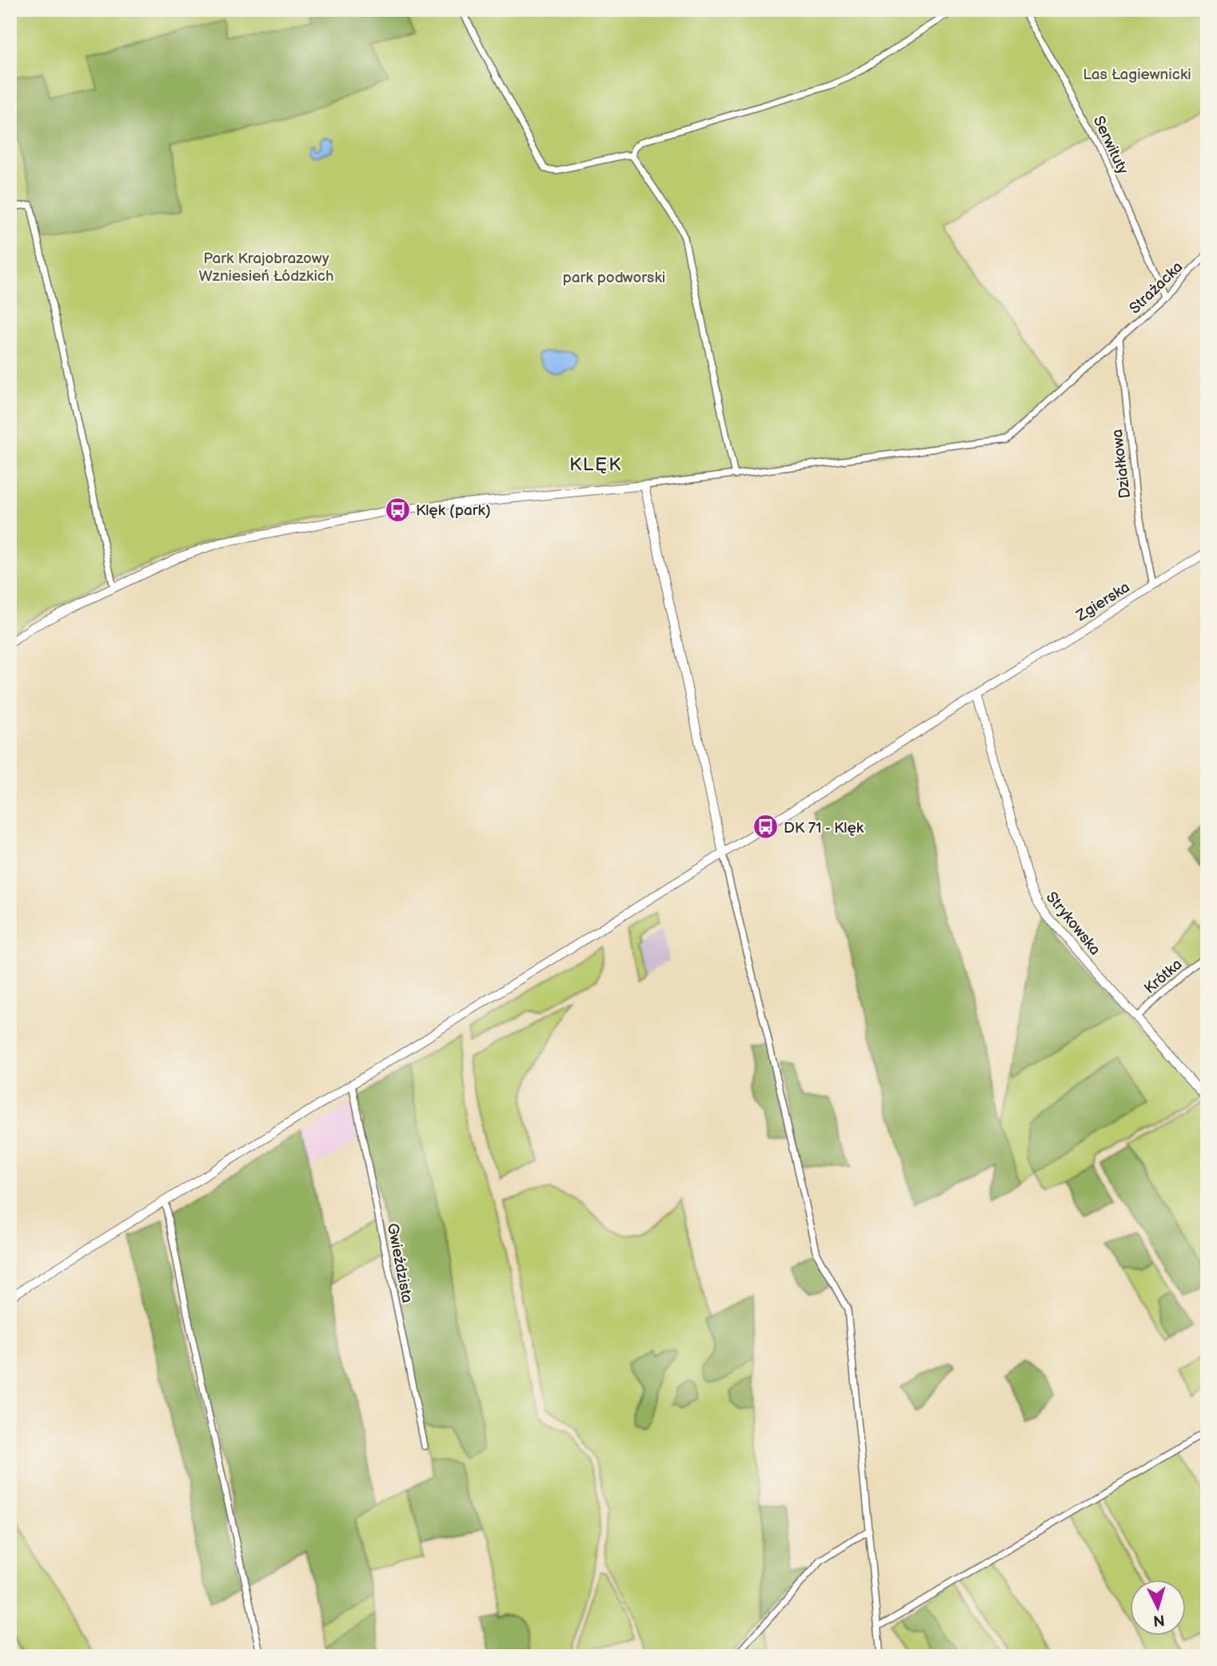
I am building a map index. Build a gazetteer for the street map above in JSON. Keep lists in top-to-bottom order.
{
  "streets": {
    "street": [
      "Serwituty",
      "Strażacka",
      "Działkowa",
      "Zgierska",
      "Strykowska",
      "Krótka",
      "Gwieździsta"
    ]
  },
  "crossings": [
    ["Serwituty", "Strażacka"],
    ["Strażacka", "Działkowa"],
    ["Działkowa", "Zgierska"],
    ["Zgierska", "Strykowska"],
    ["Zgierska", "Gwieździsta"],
    ["Strykowska", "Krótka"]
  ],
  "districts": ["KLĘK"],
  "parks": ["Las Łagiewnicki", "Park Krajobrazowy Wzniesień Łódzkich", "park podworski"],
  "places": {
    "bus stop": ["Klęk (park)", "DK 71 - Klęk"]
  },
  "north": "bottom"
}
